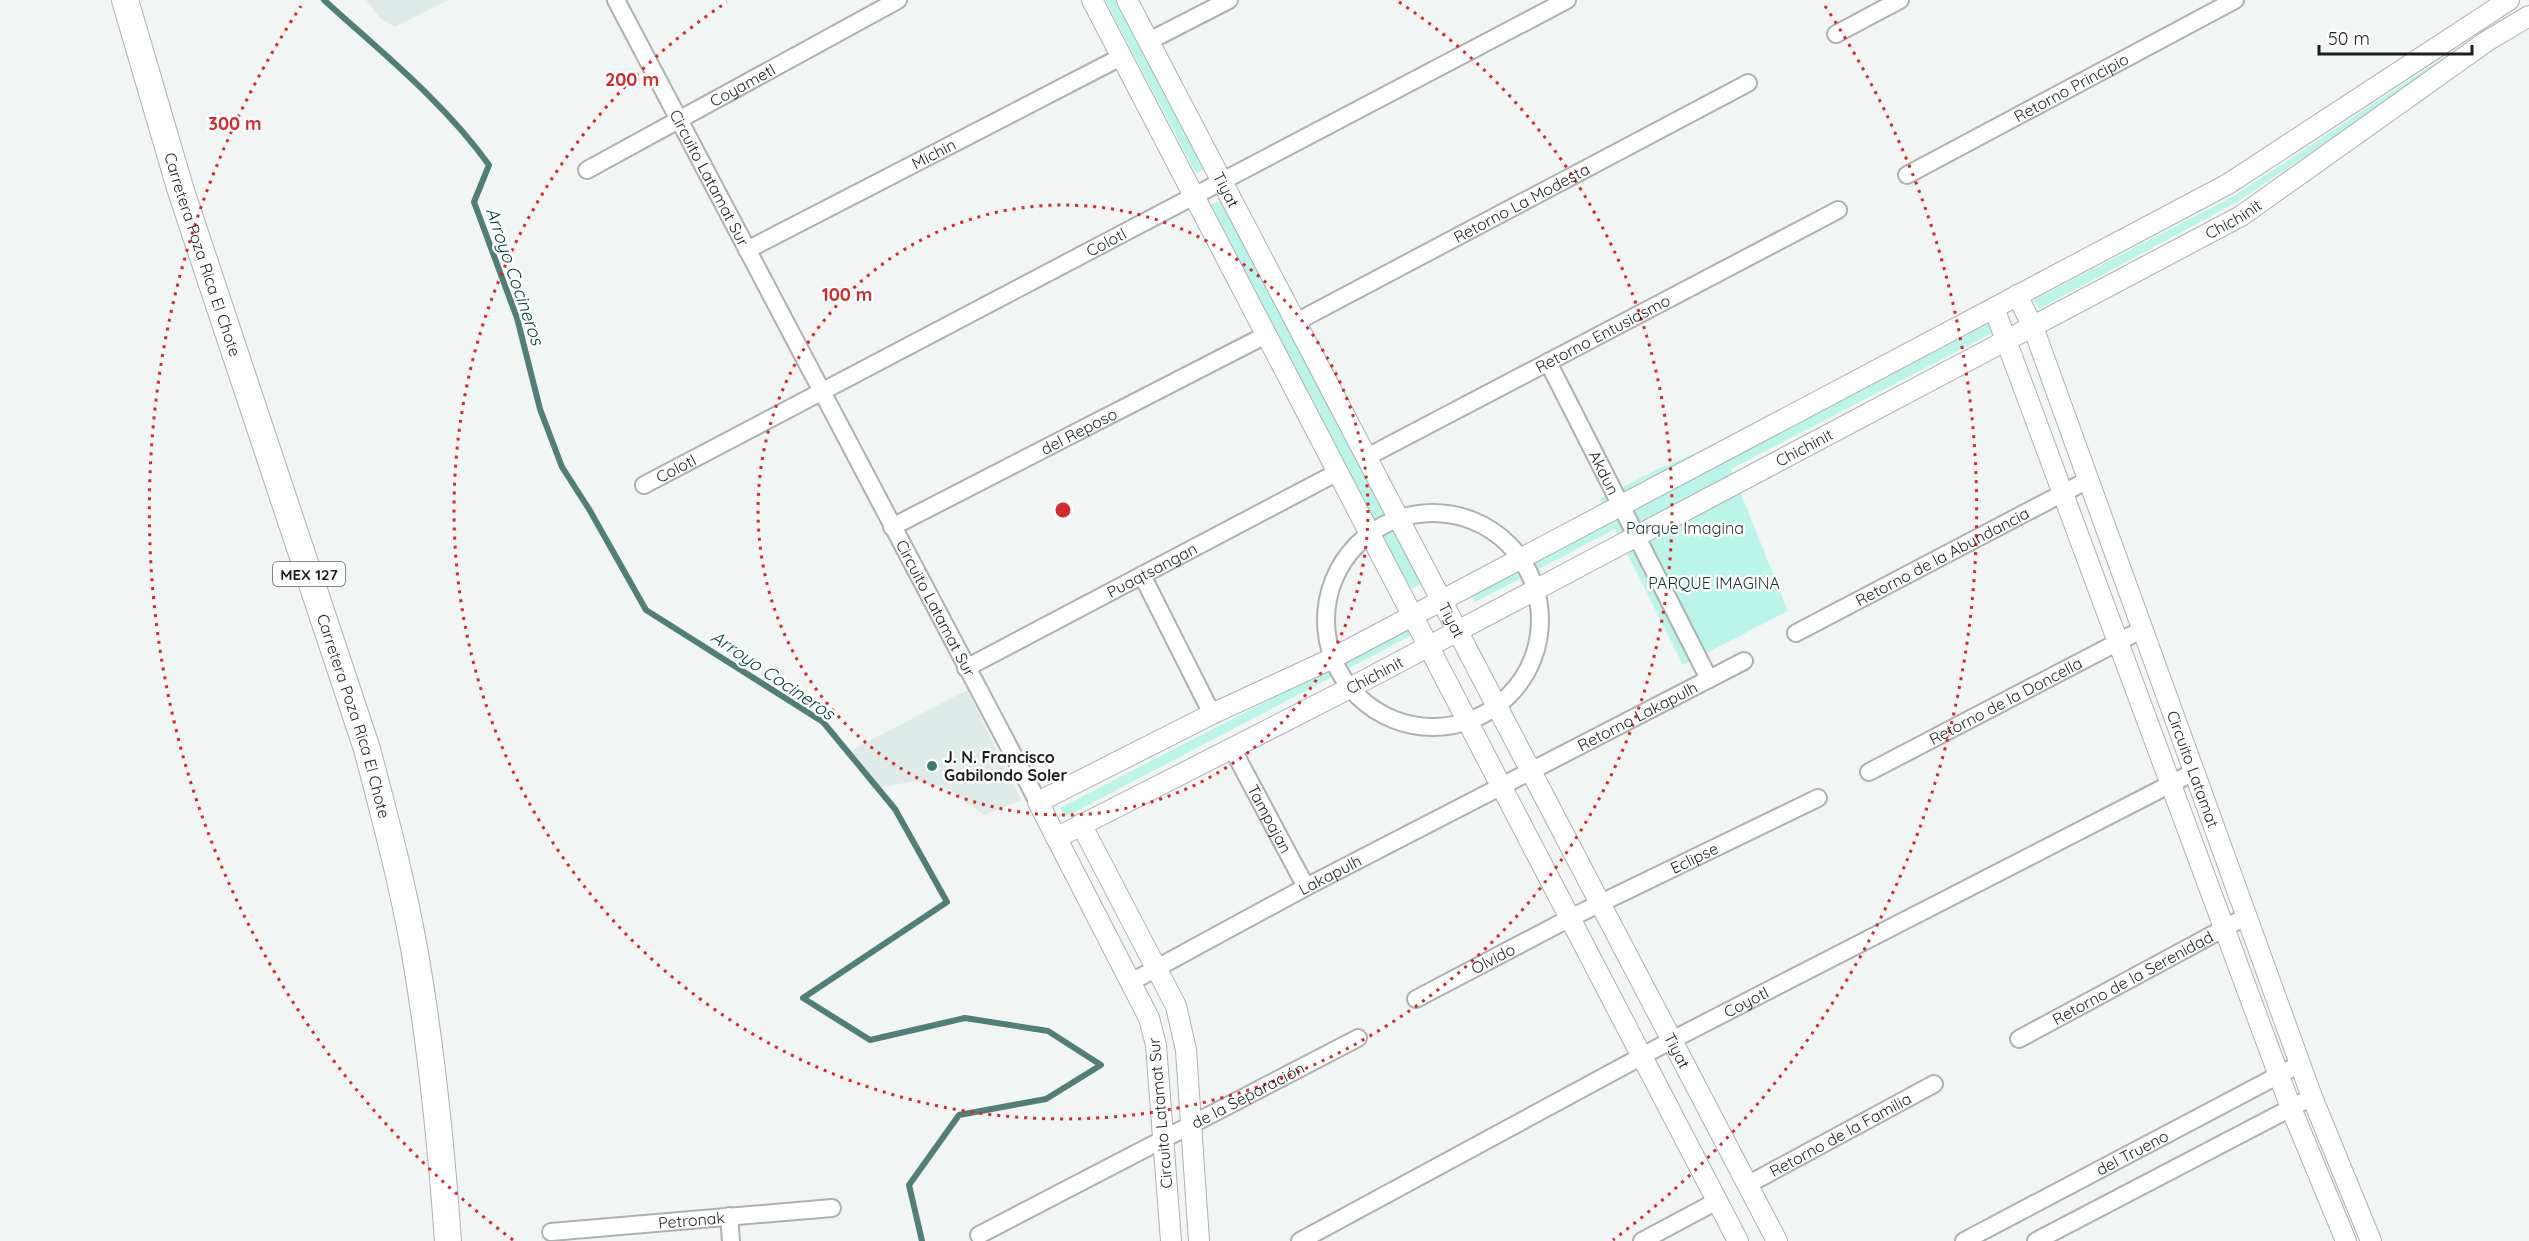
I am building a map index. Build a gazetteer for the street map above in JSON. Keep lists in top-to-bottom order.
{
  "streets": {
    "main road": ["Carretera Poza Rica El Chote", "MEX 127"],
    "street": [
      "Coyametl",
      "Retorno Principio",
      "Michin",
      "Circuito Latamat Sur",
      "Tiyat",
      "Retorno La Modesta",
      "Chichinit",
      "Colotl",
      "Retorno Entusiasmo",
      "del Reposo",
      "Akdun",
      "Retorno de la Abundancia",
      "Puaqtsangan",
      "Retorno de la Doncella",
      "Retorno Lakapulh",
      "Circuito Latamat",
      "Tampajan",
      "Eclipse",
      "Lakapulh",
      "Olvido",
      "Retorno de la Serenidad",
      "Coyotl",
      "de la Separación",
      "Retorno de la Familia",
      "del Trueno",
      "Petronak"
    ]
  },
  "crossings": [
    ["Coyametl", "Circuito Latamat Sur"],
    ["Michin", "Circuito Latamat Sur"],
    ["Michin", "Tiyat"],
    ["Circuito Latamat Sur", "Chichinit"],
    ["Circuito Latamat Sur", "Colotl"],
    ["Circuito Latamat Sur", "del Reposo"],
    ["Circuito Latamat Sur", "Puaqtsangan"],
    ["Circuito Latamat Sur", "Lakapulh"],
    ["Circuito Latamat Sur", "de la Separación"],
    ["Tiyat", "Retorno La Modesta"],
    ["Tiyat", "Chichinit"],
    ["Tiyat", "Colotl"],
    ["Tiyat", "Retorno Entusiasmo"],
    ["Tiyat", "del Reposo"],
    ["Tiyat", "Puaqtsangan"],
    ["Tiyat", "Retorno Lakapulh"],
    ["Tiyat", "Eclipse"],
    ["Tiyat", "Lakapulh"],
    ["Tiyat", "Olvido"],
    ["Tiyat", "Coyotl"],
    ["Tiyat", "Retorno de la Familia"],
    ["Chichinit", "Akdun"],
    ["Chichinit", "Circuito Latamat"],
    ["Chichinit", "Tampajan"],
    ["Retorno Entusiasmo", "Akdun"],
    ["Akdun", "Retorno Lakapulh"],
    ["Retorno de la Abundancia", "Circuito Latamat"],
    ["Retorno de la Doncella", "Circuito Latamat"],
    ["Retorno Lakapulh", "Lakapulh"],
    ["Circuito Latamat", "Retorno de la Serenidad"],
    ["Circuito Latamat", "Coyotl"],
    ["Circuito Latamat", "del Trueno"],
    ["Tampajan", "Lakapulh"],
    ["Eclipse", "Olvido"]
  ],
  "water": ["Arroyo Cocineros"],
  "parks": ["Parque Imagina", "PARQUE IMAGINA"],
  "places": ["J. N. Francisco Gabilondo Soler"],
  "scale_bar": "50 m",
  "rings": ["200 m", "300 m", "100 m"]
}
